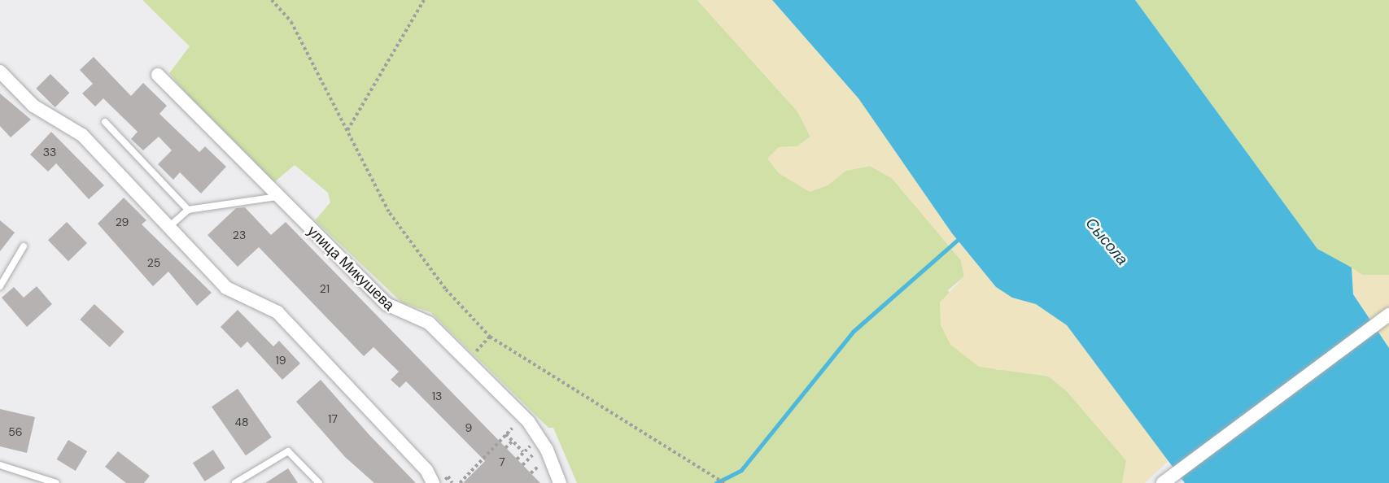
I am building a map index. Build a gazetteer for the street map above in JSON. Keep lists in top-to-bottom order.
{
  "streets": {
    "street": ["улица Микушева"]
  },
  "water": ["Сысола"],
  "house_numbers": [
    "33",
    "29",
    "23",
    "25",
    "21",
    "19",
    "13",
    "17",
    "48",
    "9",
    "56",
    "7"
  ]
}
